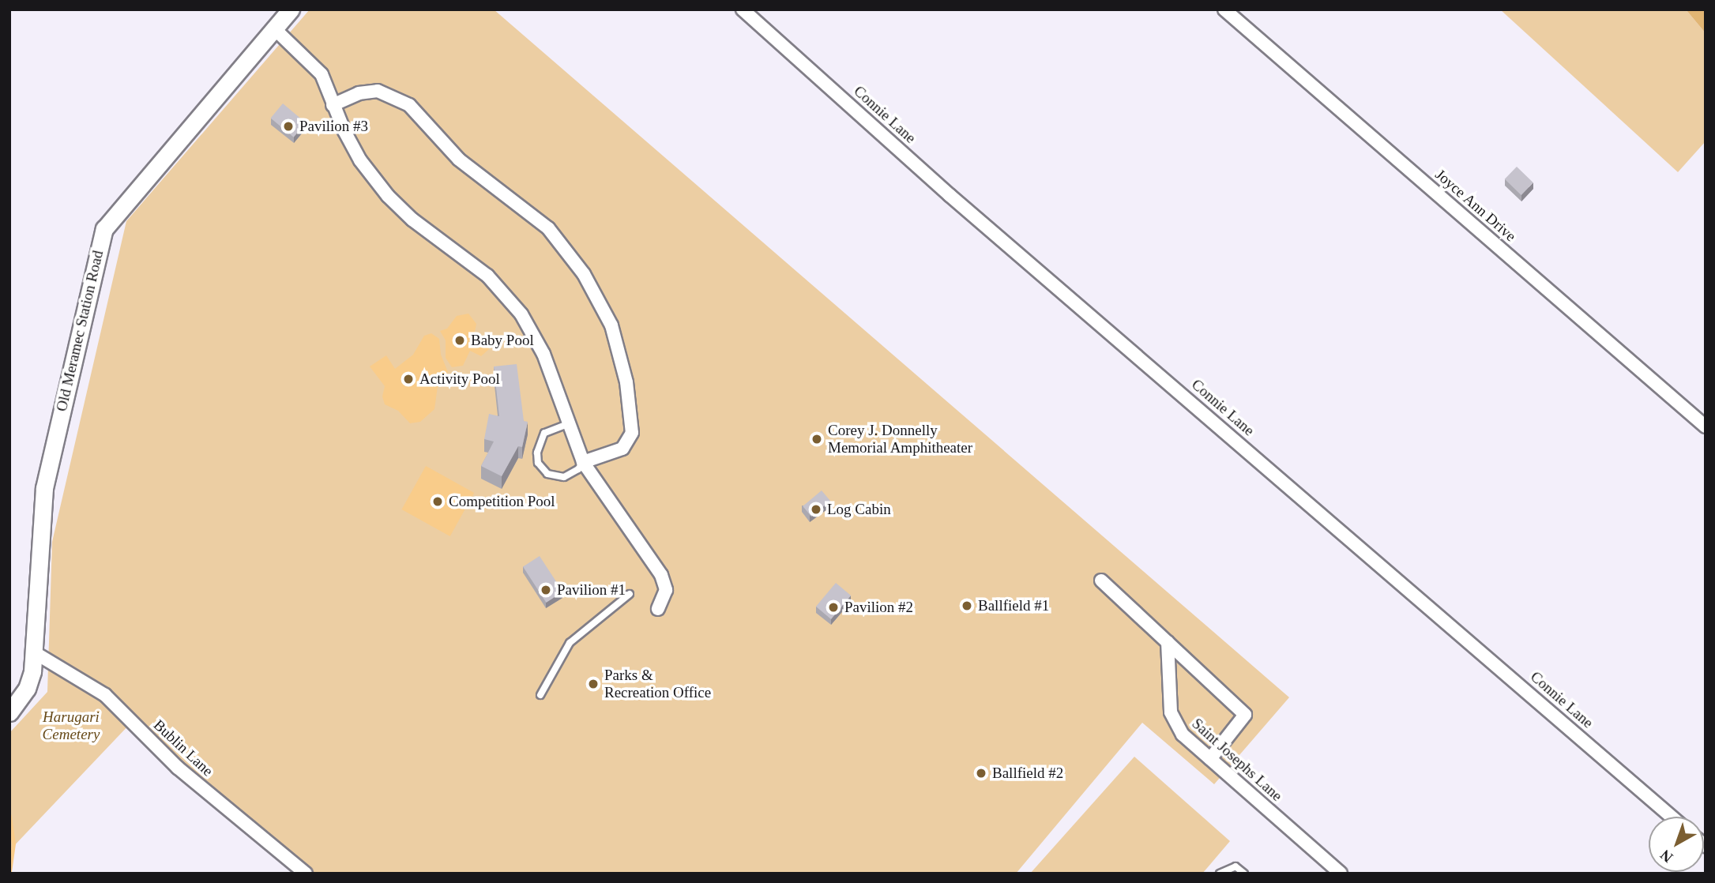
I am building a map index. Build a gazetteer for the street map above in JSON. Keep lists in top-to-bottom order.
{
  "streets": {
    "street": [
      "Connie Lane",
      "Joyce Ann Drive",
      "Old Meramec Station Road",
      "Bublin Lane",
      "Saint Josephs Lane"
    ]
  },
  "crossings": [
    ["Old Meramec Station Road", "Bublin Lane"]
  ],
  "parks": ["Harugari Cemetery"],
  "places": [
    "Pavilion #3",
    "Baby Pool",
    "Activity Pool",
    "Corey J. Donnelly Memorial Amphitheater",
    "Competition Pool",
    "Log Cabin",
    "Pavilion #1",
    "Ballfield #1",
    "Pavilion #2",
    "Parks & Recreation Office",
    "Ballfield #2"
  ],
  "north": "bottom left"
}
